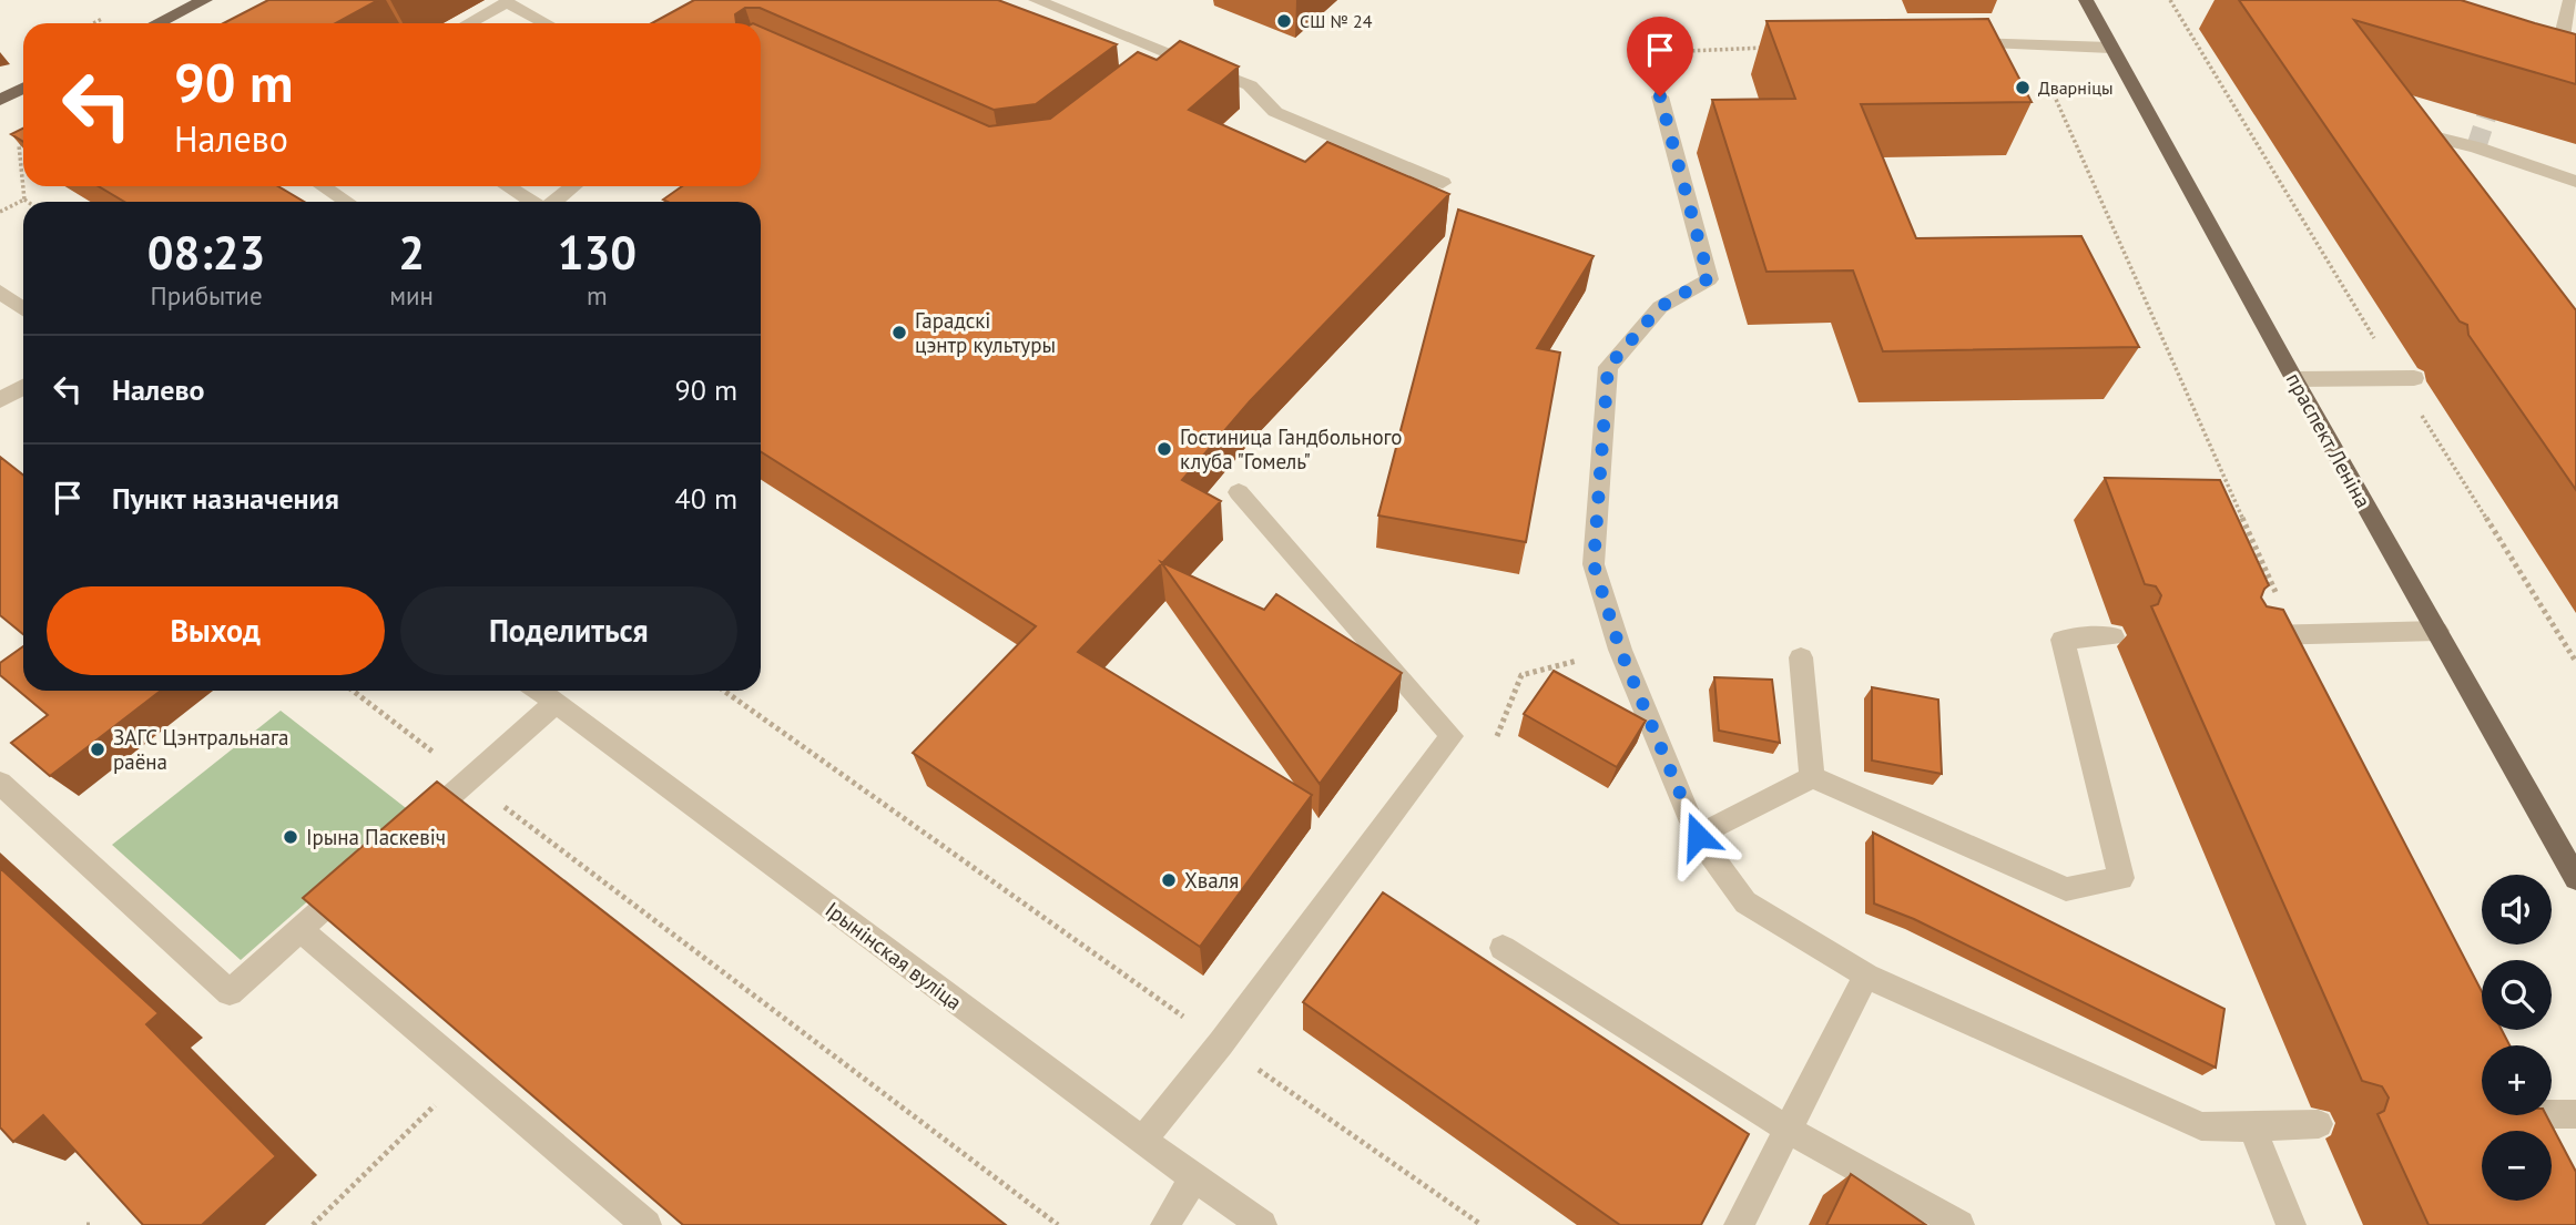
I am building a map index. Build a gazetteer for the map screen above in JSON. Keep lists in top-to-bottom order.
{
  "streets": {
    "main road": ["праспект Леніна"],
    "street": ["Ірынінская вуліца"]
  },
  "places": [
    "СШ № 24",
    "Дварніцы",
    "Гарадскі цэнтр культуры",
    "Гостиница Гандбольного клуба \"Гомель\"",
    "ЗАГС Цэнтральнага раёна",
    "Ірына Паскевіч",
    "Хваля"
  ],
  "page": {
    "turn": ["90 m", "Налево"],
    "eta": [
      "08:23",
      "Прибытие",
      "2",
      "мин",
      "130",
      "m"
    ],
    "list": [
      {
        "name": "Налево",
        "value": "90 m"
      },
      {
        "name": "Пункт назначения",
        "value": "40 m"
      }
    ],
    "buttons": ["Выход", "Поделиться"],
    "map_buttons": ["+", "−"]
  }
}
